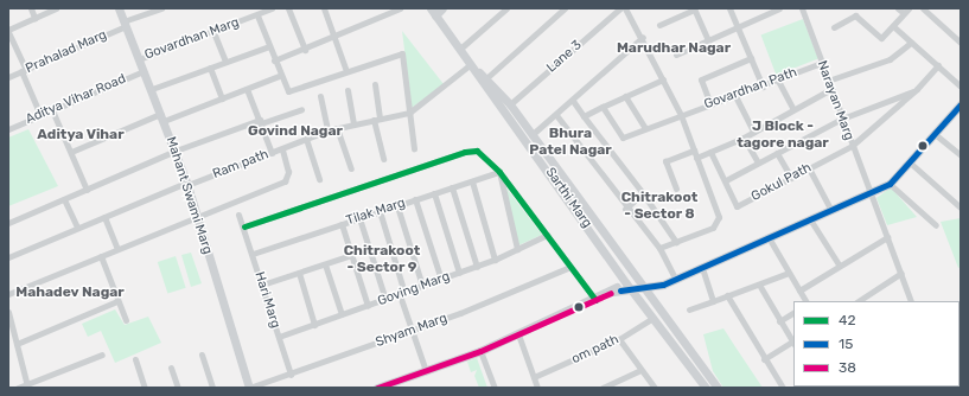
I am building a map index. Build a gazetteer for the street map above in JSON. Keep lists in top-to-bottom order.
{
  "streets": {
    "street": [
      "Govardhan Marg",
      "Prahalad Marg",
      "Lane 3",
      "Govardhan Path",
      "Aditya Vihar Road",
      "Narayan Marg",
      "Ram path",
      "Gokul Path",
      "Mahant Swami Marg",
      "Sarthi Marg",
      "Tilak Marg",
      "Goving Marg",
      "Hari Marg",
      "Shyam Marg",
      "om path"
    ]
  },
  "crossings": [
    ["Govardhan Marg", "Mahant Swami Marg"],
    ["Prahalad Marg", "Mahant Swami Marg"],
    ["Lane 3", "Sarthi Marg"],
    ["Govardhan Path", "Narayan Marg"],
    ["Aditya Vihar Road", "Mahant Swami Marg"],
    ["Narayan Marg", "Gokul Path"],
    ["Ram path", "Mahant Swami Marg"],
    ["Ram path", "Sarthi Marg"],
    ["Mahant Swami Marg", "Shyam Marg"],
    ["Sarthi Marg", "om path"],
    ["Tilak Marg", "Hari Marg"],
    ["Goving Marg", "Hari Marg"],
    ["Hari Marg", "Shyam Marg"]
  ],
  "districts": [
    "Marudhar Nagar",
    "J Block - tagore nagar",
    "Govind Nagar",
    "Bhura Patel Nagar",
    "Aditya Vihar",
    "Chitrakoot - Sector 8",
    "Chitrakoot - Sector 9",
    "Mahadev Nagar"
  ],
  "lines": ["transit line 15", "transit line 42", "transit line 38"],
  "legend": ["42", "15", "38"]
}
